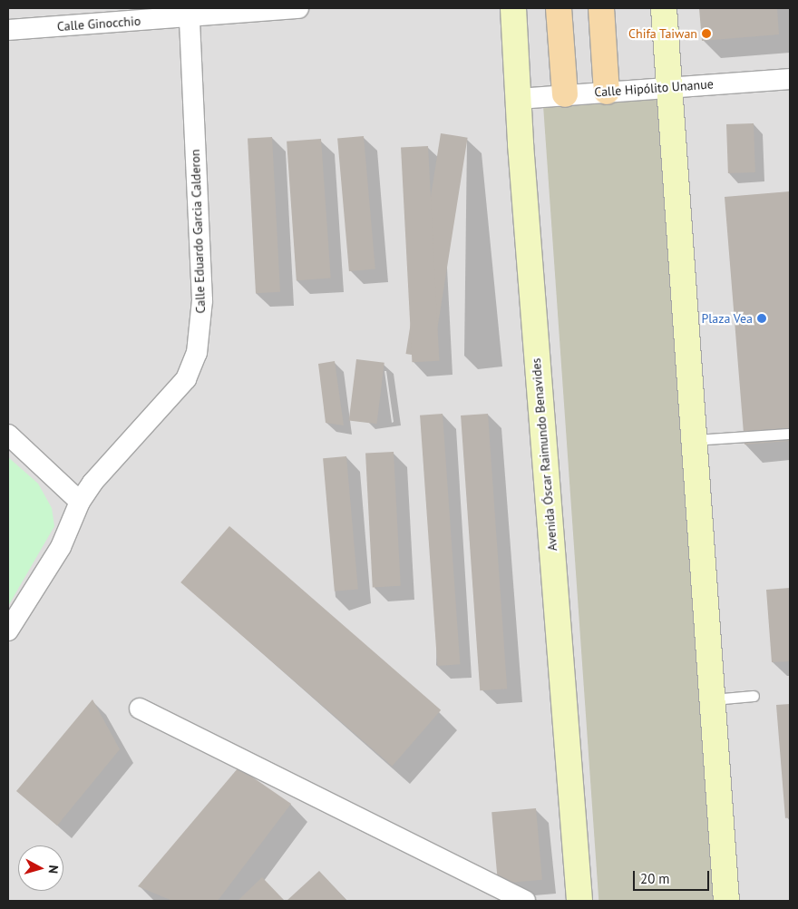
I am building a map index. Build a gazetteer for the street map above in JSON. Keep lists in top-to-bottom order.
{
  "streets": {
    "main road": ["Avenida Óscar Raimundo Benavides"],
    "street": ["Calle Ginocchio", "Calle Hipólito Unanue", "Calle Eduardo Garcia Calderon"]
  },
  "crossings": [
    ["Calle Ginocchio", "Calle Eduardo Garcia Calderon"],
    ["Calle Hipólito Unanue", "Avenida Óscar Raimundo Benavides"]
  ],
  "places": ["Chifa Taiwan", "Plaza Vea"],
  "scale_bar": "20 m",
  "north": "right"
}
